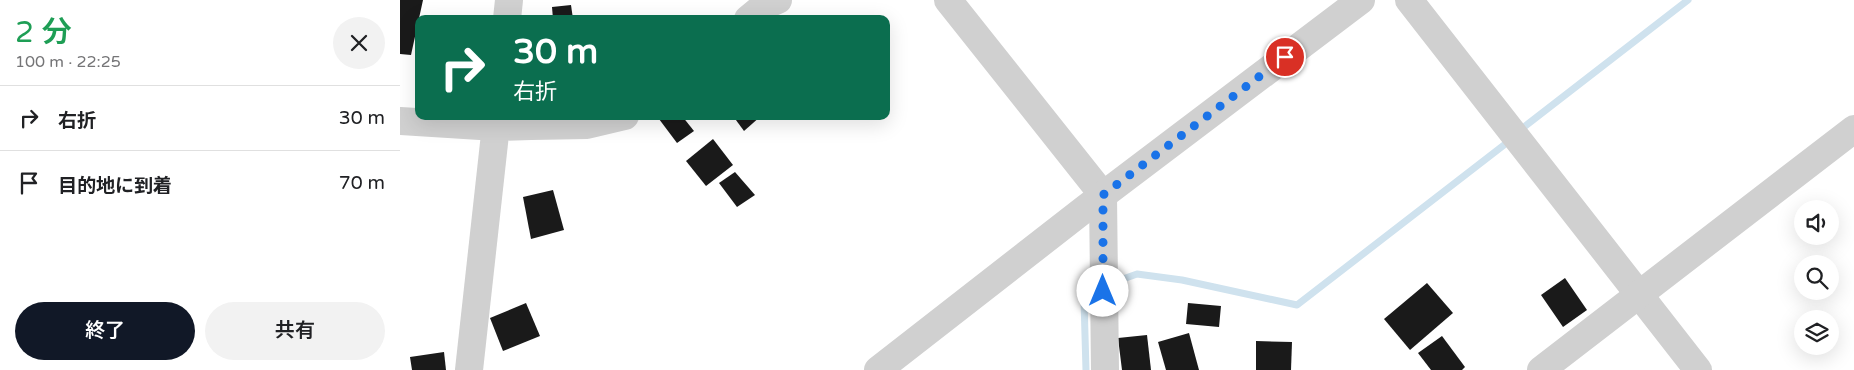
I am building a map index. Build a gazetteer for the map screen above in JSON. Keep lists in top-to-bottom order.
{
  "page": {
    "heading": ["2 分", "100 m · 22:25"],
    "turn": ["30 m", "右折"],
    "list": [
      {
        "name": "右折",
        "value": "30 m"
      },
      {
        "name": "目的地に到着",
        "value": "70 m"
      }
    ],
    "buttons": ["終了", "共有"]
  }
}
